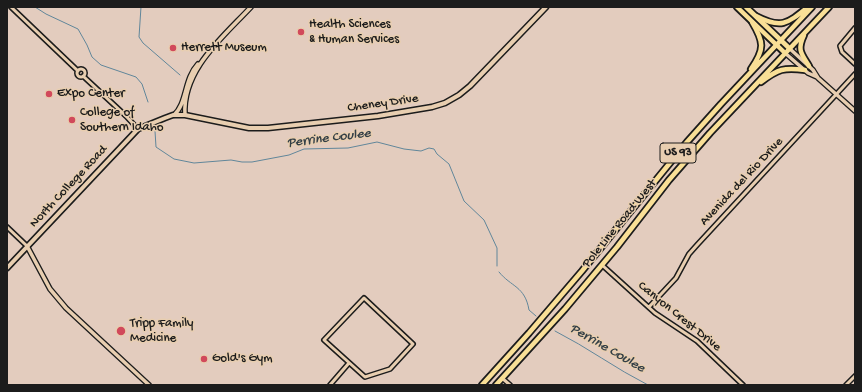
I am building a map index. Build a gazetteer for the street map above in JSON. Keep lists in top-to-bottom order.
{
  "streets": {
    "main road": [
      "Cheney Drive",
      "US 93",
      "North College Road",
      "Pole Line Road West"
    ],
    "street": ["Avenida del Rio Drive", "Canyon Crest Drive"]
  },
  "crossings": [
    ["Cheney Drive", "North College Road"],
    ["Avenida del Rio Drive", "Canyon Crest Drive"],
    ["Pole Line Road West", "Canyon Crest Drive"]
  ],
  "water": ["Perrine Coulee"],
  "places": [
    "Health Sciences & Human Services",
    "Herrett Museum",
    "Expo Center",
    "College of Southern Idaho",
    "Tripp Family Medicine",
    "Gold's Gym"
  ]
}
